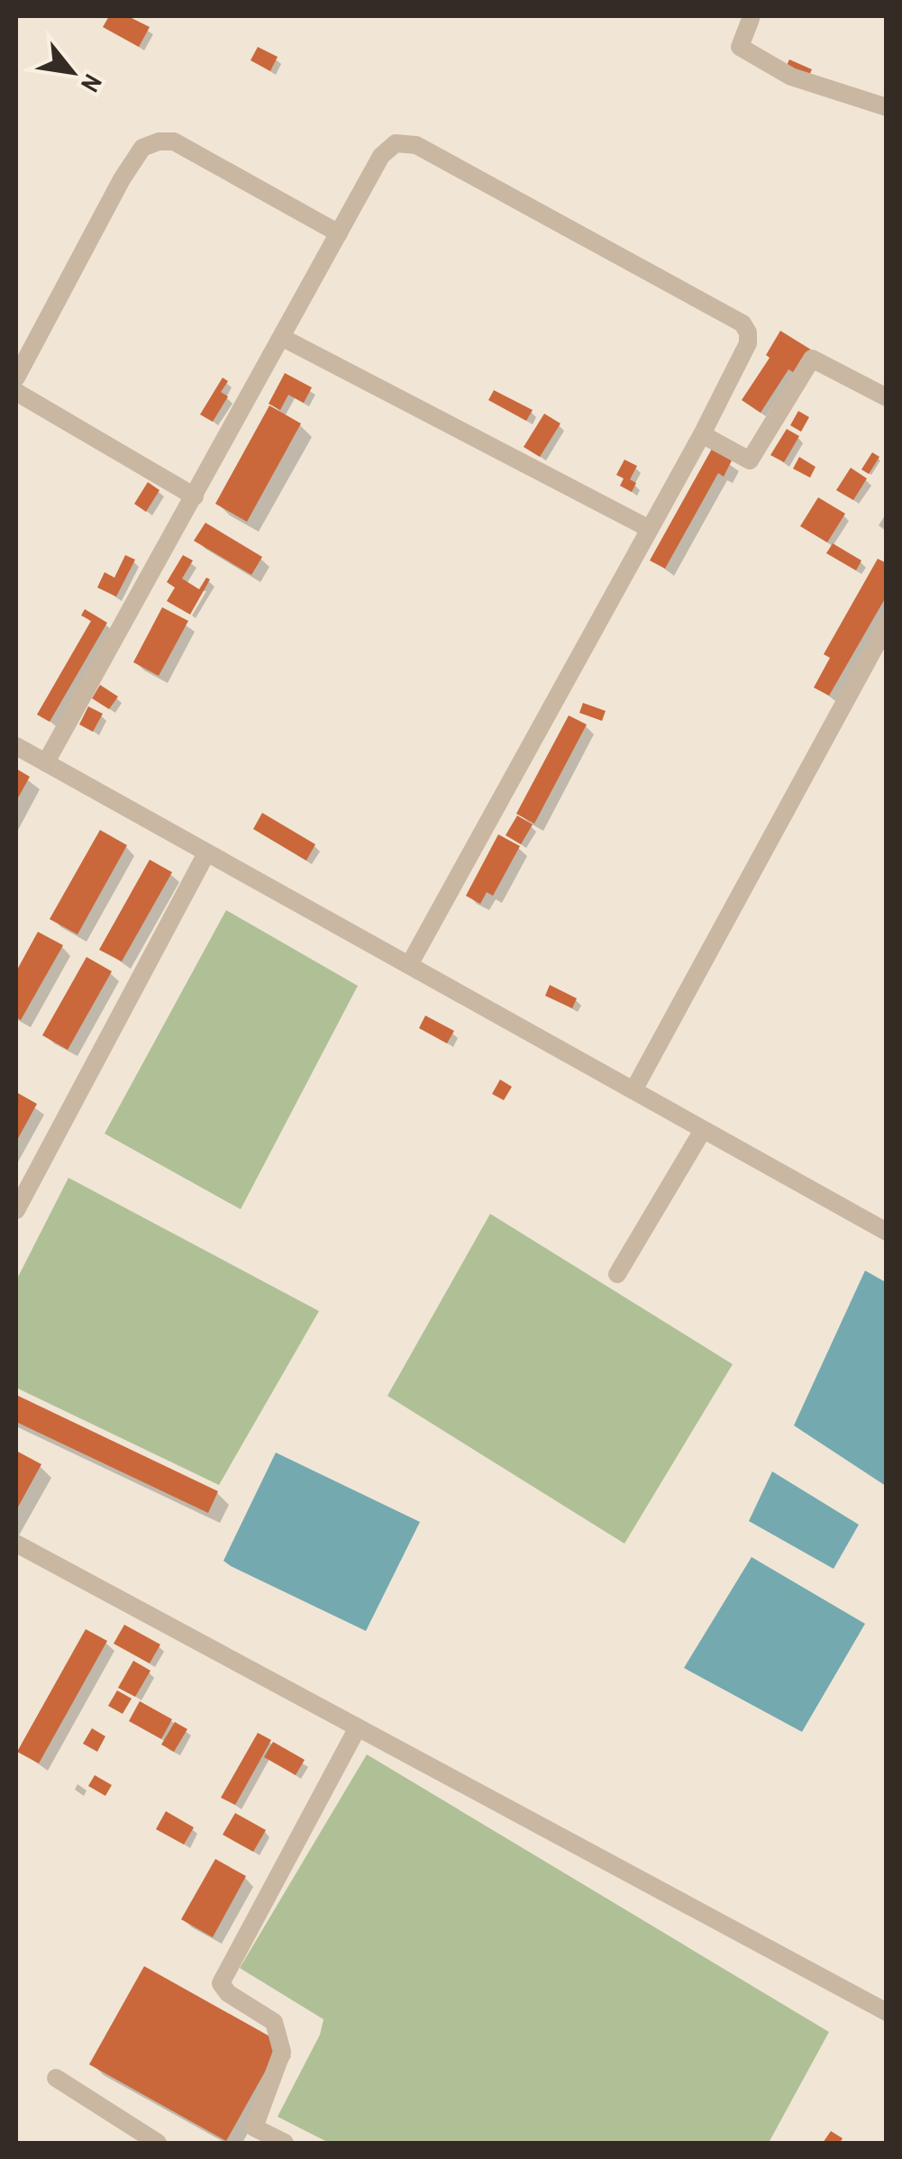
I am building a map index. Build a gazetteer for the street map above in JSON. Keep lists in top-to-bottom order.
{
  "north": "bottom right"
}
